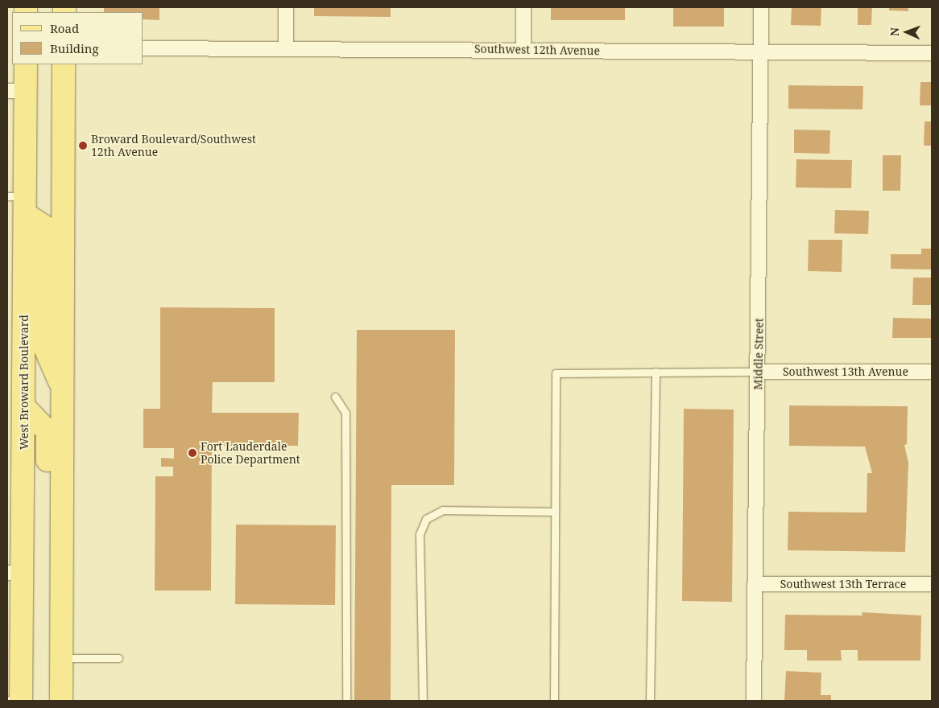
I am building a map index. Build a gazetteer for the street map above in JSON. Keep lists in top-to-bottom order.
{
  "streets": {
    "main road": ["West Broward Boulevard"],
    "street": [
      "Southwest 12th Avenue",
      "Middle Street",
      "Southwest 13th Avenue",
      "Southwest 13th Terrace"
    ]
  },
  "crossings": [
    ["Southwest 12th Avenue", "Middle Street"],
    ["Middle Street", "Southwest 13th Avenue"],
    ["Middle Street", "Southwest 13th Terrace"]
  ],
  "places": ["Broward Boulevard/Southwest 12th Avenue", "Fort Lauderdale Police Department"],
  "legend": ["Road", "Building"],
  "north": "left"
}
